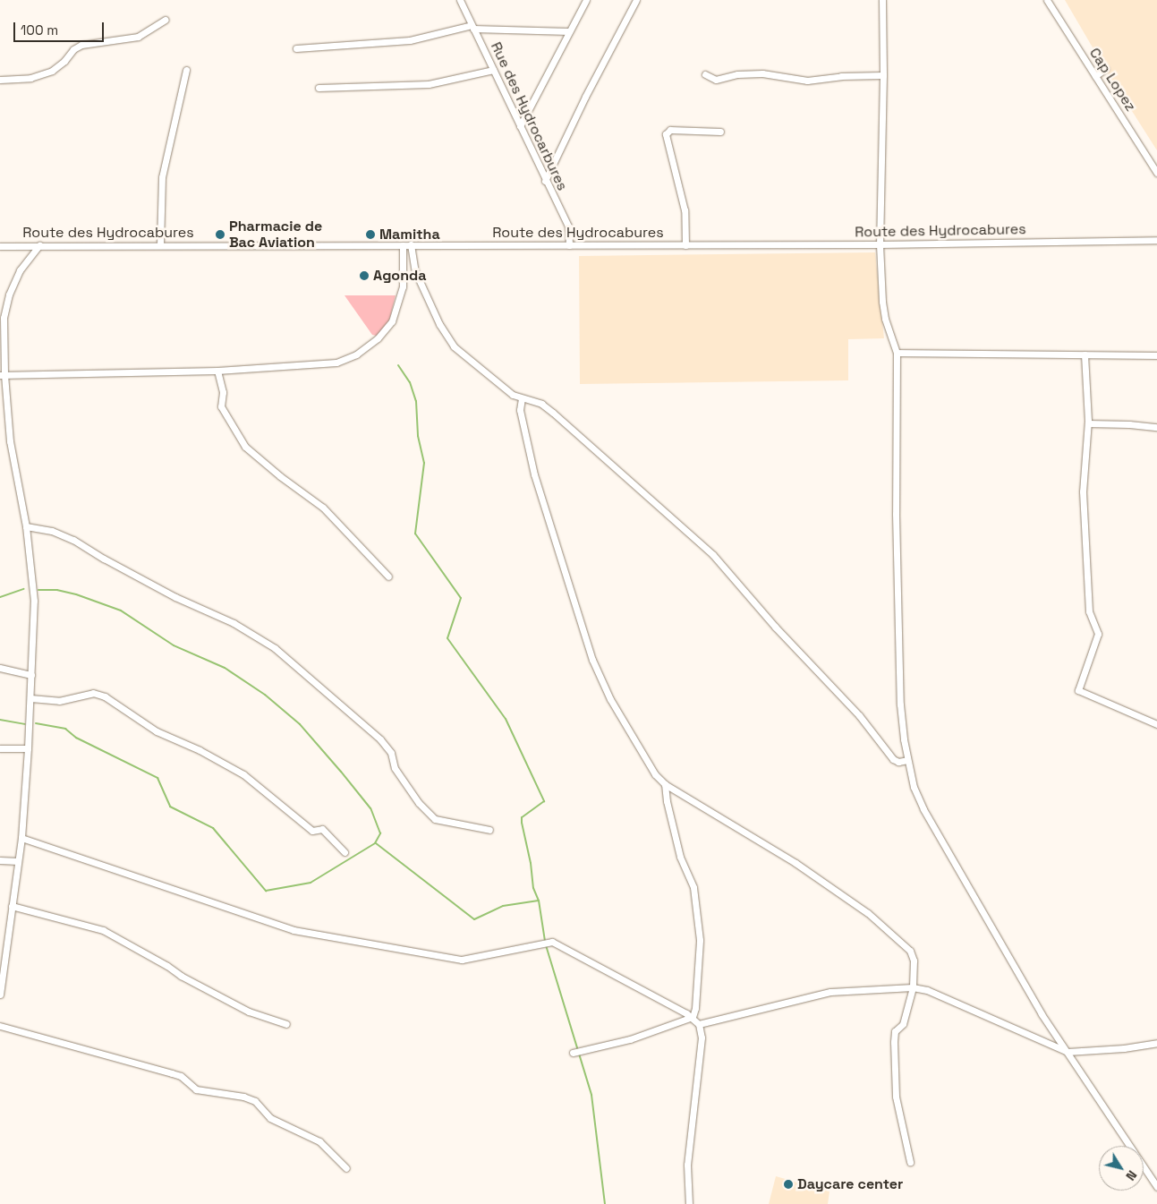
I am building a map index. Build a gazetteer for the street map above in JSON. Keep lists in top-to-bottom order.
{
  "streets": {
    "street": ["Cap Lopez", "Rue des Hydrocarbures", "Route des Hydrocabures"]
  },
  "crossings": [
    ["Rue des Hydrocarbures", "Route des Hydrocabures"]
  ],
  "places": [
    "Pharmacie de Bac Aviation",
    "Mamitha",
    "Agonda",
    "Daycare center"
  ],
  "scale_bar": "100 m",
  "north": "bottom right"
}
